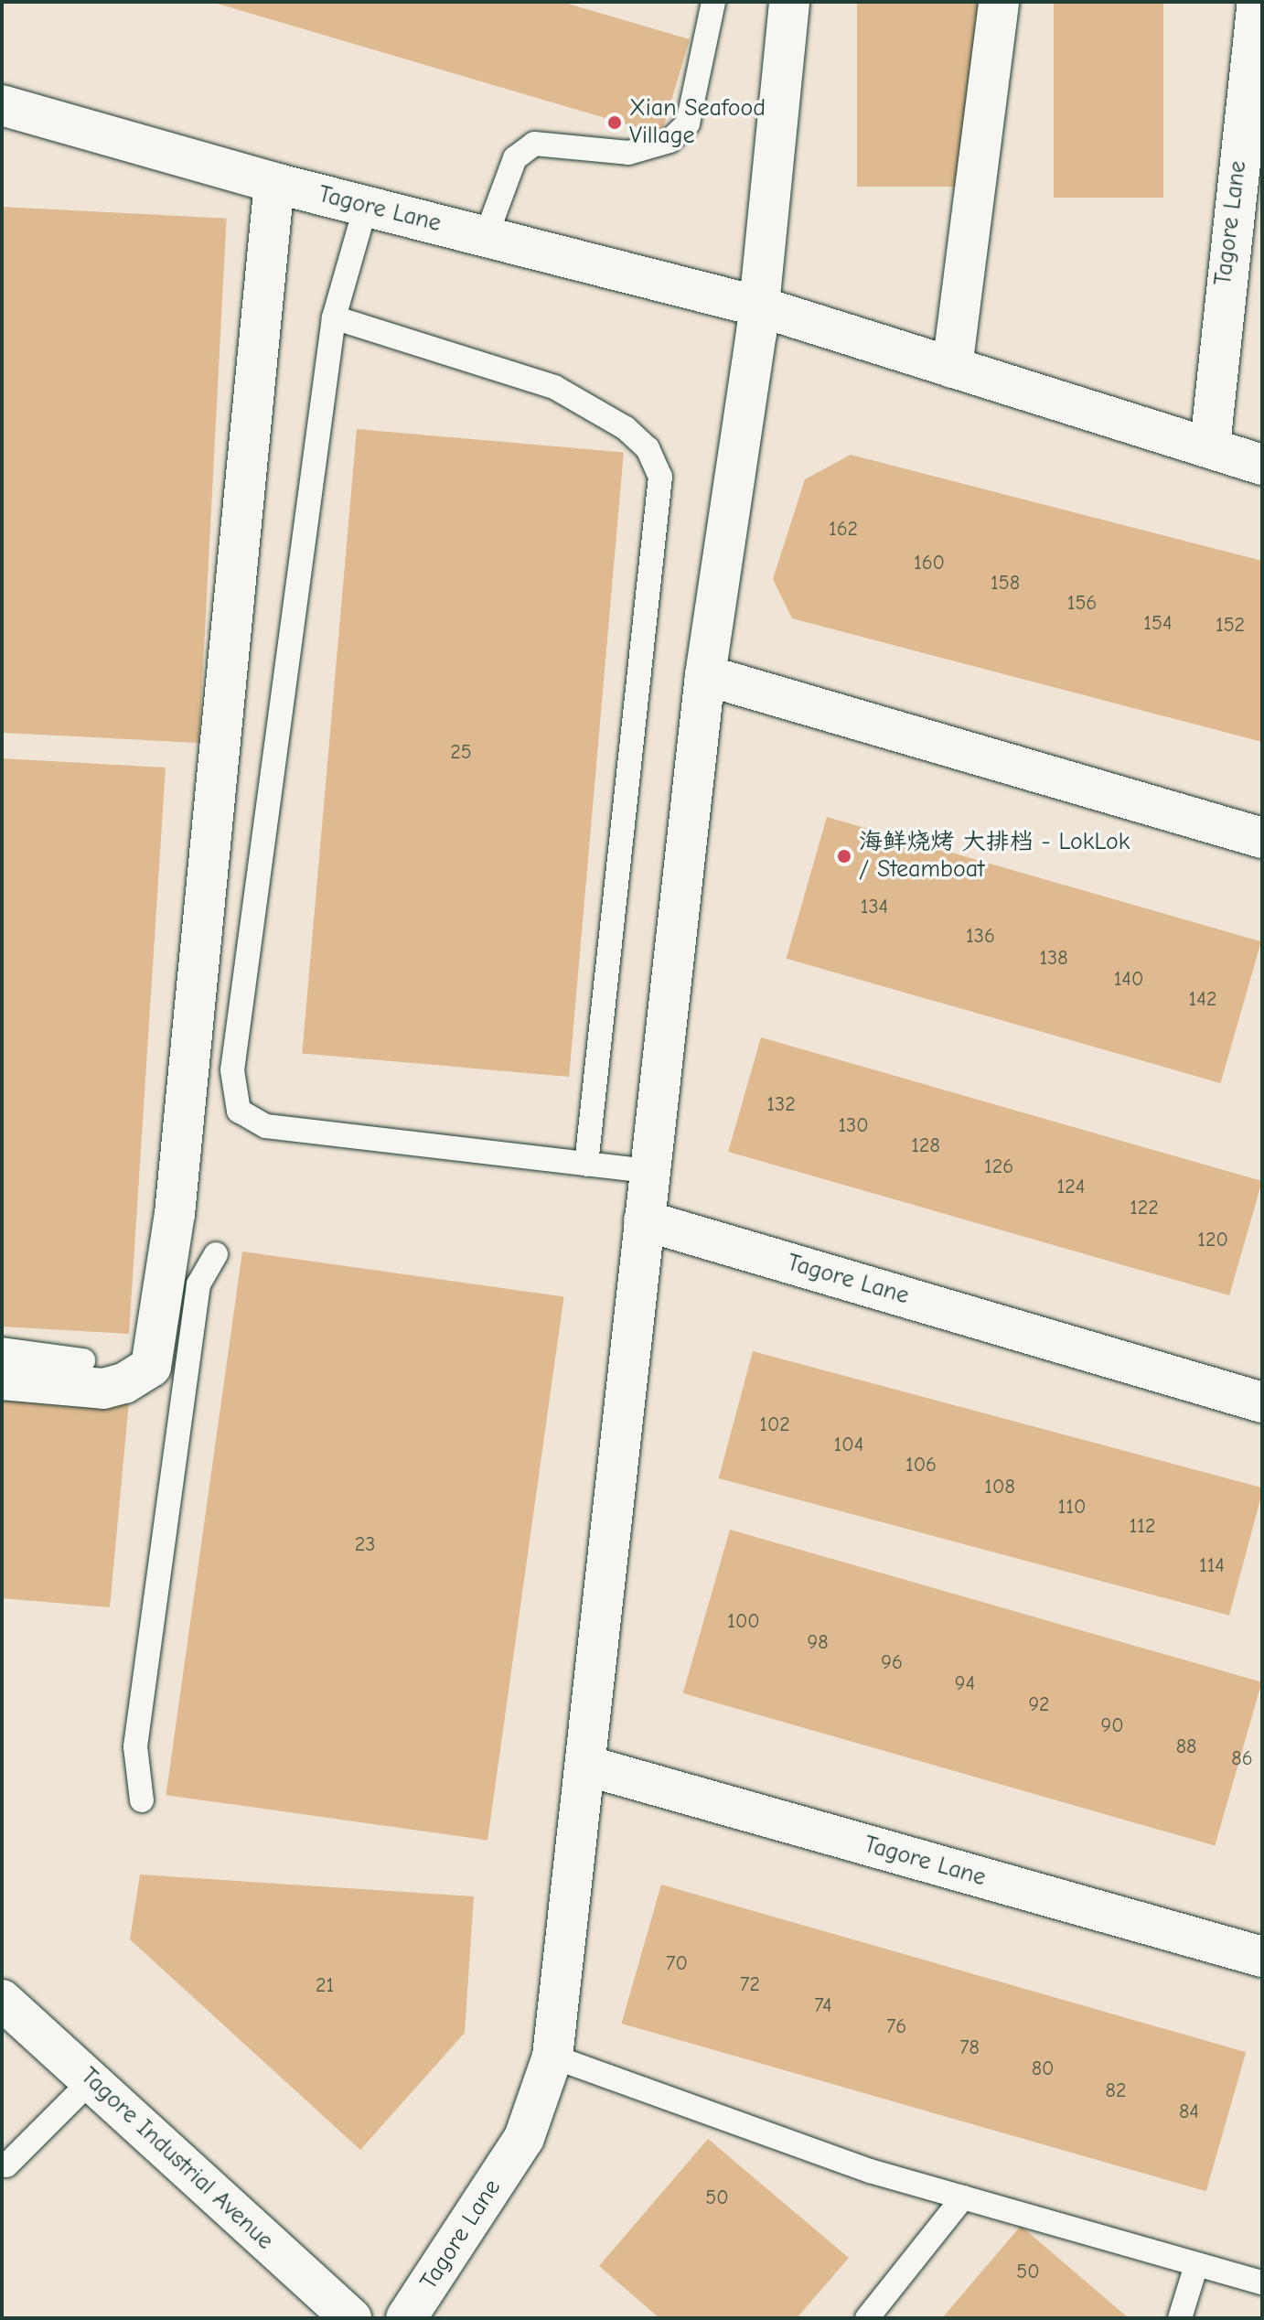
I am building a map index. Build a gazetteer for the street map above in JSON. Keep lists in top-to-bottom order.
{
  "streets": {
    "street": ["Tagore Lane", "Tagore Industrial Avenue"]
  },
  "places": ["Xian Seafood Village", "海鲜烧烤 大排档 - LokLok / Steamboat"],
  "house_numbers": [
    "162",
    "160",
    "158",
    "156",
    "154",
    "152",
    "25",
    "134",
    "136",
    "138",
    "140",
    "142",
    "132",
    "130",
    "128",
    "126",
    "124",
    "122",
    "120",
    "102",
    "104",
    "106",
    "108",
    "110",
    "112",
    "23",
    "114",
    "100",
    "98",
    "96",
    "94",
    "92",
    "90",
    "88",
    "86",
    "70",
    "72",
    "21",
    "74",
    "76",
    "78",
    "80",
    "82",
    "84",
    "50",
    "50"
  ]
}
